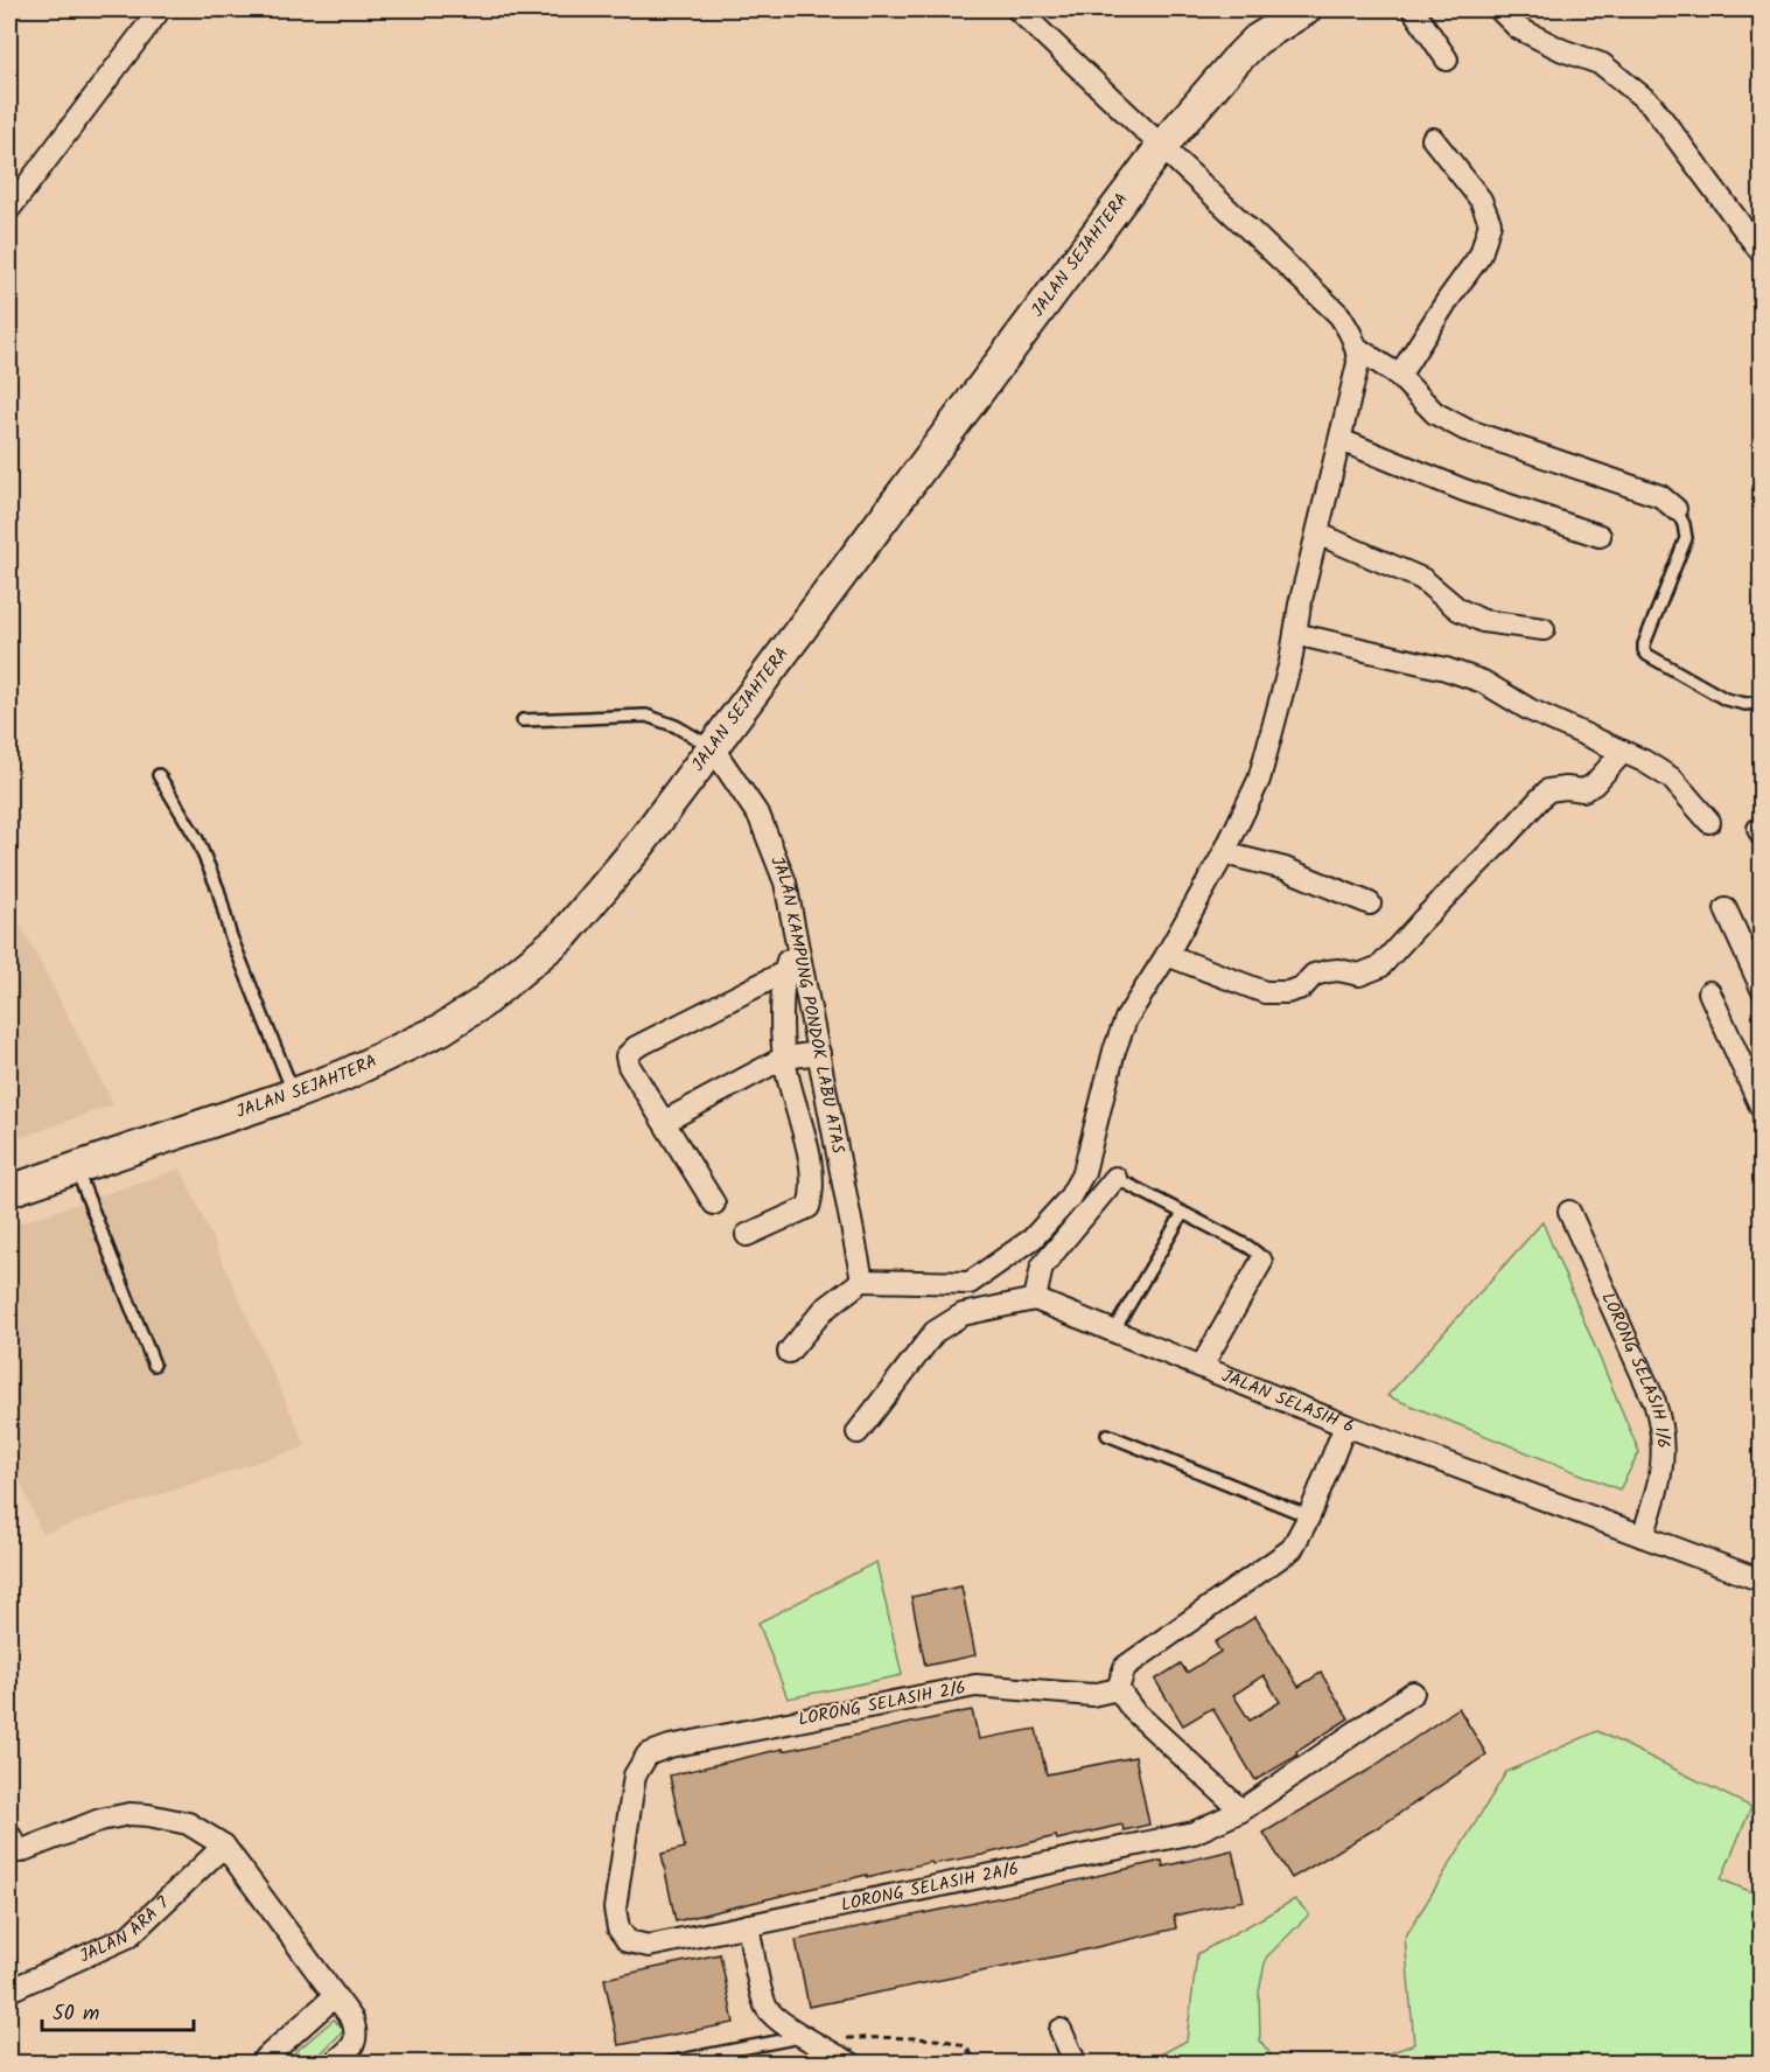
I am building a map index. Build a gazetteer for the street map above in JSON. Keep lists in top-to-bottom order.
{
  "streets": {
    "main road": ["JALAN SEJAHTERA"],
    "street": [
      "JALAN KAMPUNG PONDOK LABU ATAS",
      "LORONG SELASIH 1/6",
      "JALAN SELASIH 6",
      "LORONG SELASIH 2/6",
      "LORONG SELASIH 2A/6",
      "JALAN ARA 7"
    ]
  },
  "crossings": [
    ["JALAN SEJAHTERA", "JALAN KAMPUNG PONDOK LABU ATAS"],
    ["LORONG SELASIH 1/6", "JALAN SELASIH 6"],
    ["LORONG SELASIH 2/6", "LORONG SELASIH 2A/6"]
  ],
  "scale_bar": "50 m"
}
